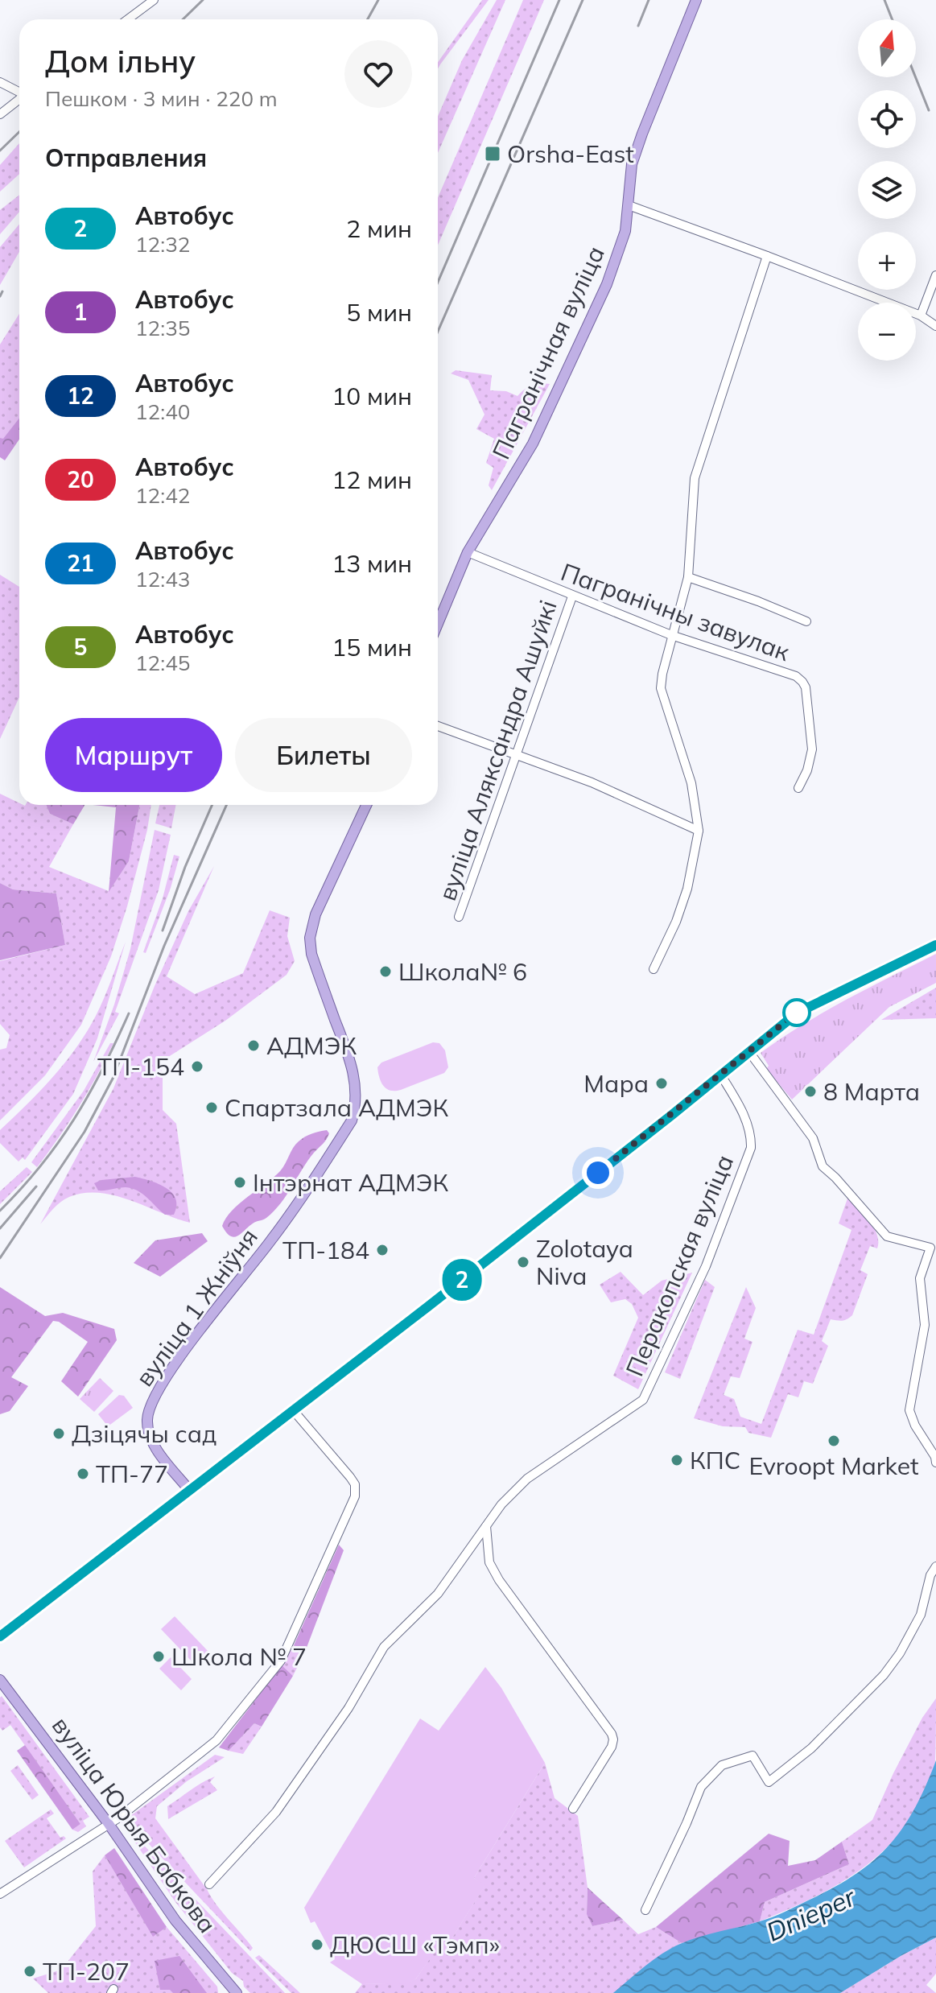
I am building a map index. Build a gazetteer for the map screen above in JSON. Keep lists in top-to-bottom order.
{
  "streets": {
    "main road": ["Пагранічная вуліца", "вуліца 1 Жніўня", "вуліца Юрыя Бабкова"],
    "street": ["Пагранічны завулак", "вуліца Аляксандра Ашуйкі", "Перакопская вуліца"]
  },
  "crossings": [
    ["Пагранічная вуліца", "Пагранічны завулак"],
    ["Пагранічны завулак", "вуліца Аляксандра Ашуйкі"]
  ],
  "water": ["Dnieper"],
  "places": {
    "transit": ["Orsha-East"],
    "other": [
      "Школа№ 6",
      "АДМЭК",
      "ТП-154",
      "Мара",
      "8 Марта",
      "Спартзала АДМЭК",
      "Інтэрнат АДМЭК",
      "ТП-184",
      "Zolotaya Niva",
      "Дзіцячы сад",
      "Evroopt Market",
      "КПС",
      "ТП-77",
      "Школа № 7",
      "ДЮСШ «Тэмп»",
      "ТП-207"
    ]
  },
  "lines": ["bus line 2"],
  "north": "top",
  "page": {
    "on_map": "2",
    "map_buttons": ["+", "−"],
    "heading": [
      ["Дом ільну", "Пешком · 3 мин · 220 m"],
      "Отправления"
    ],
    "list": [
      {
        "mark": "2",
        "name": "Автобус",
        "note": "12:32",
        "value": "2 мин"
      },
      {
        "mark": "1",
        "name": "Автобус",
        "note": "12:35",
        "value": "5 мин"
      },
      {
        "mark": "12",
        "name": "Автобус",
        "note": "12:40",
        "value": "10 мин"
      },
      {
        "mark": "20",
        "name": "Автобус",
        "note": "12:42",
        "value": "12 мин"
      },
      {
        "mark": "21",
        "name": "Автобус",
        "note": "12:43",
        "value": "13 мин"
      },
      {
        "mark": "5",
        "name": "Автобус",
        "note": "12:45",
        "value": "15 мин"
      }
    ],
    "buttons": ["Маршрут", "Билеты"]
  }
}
